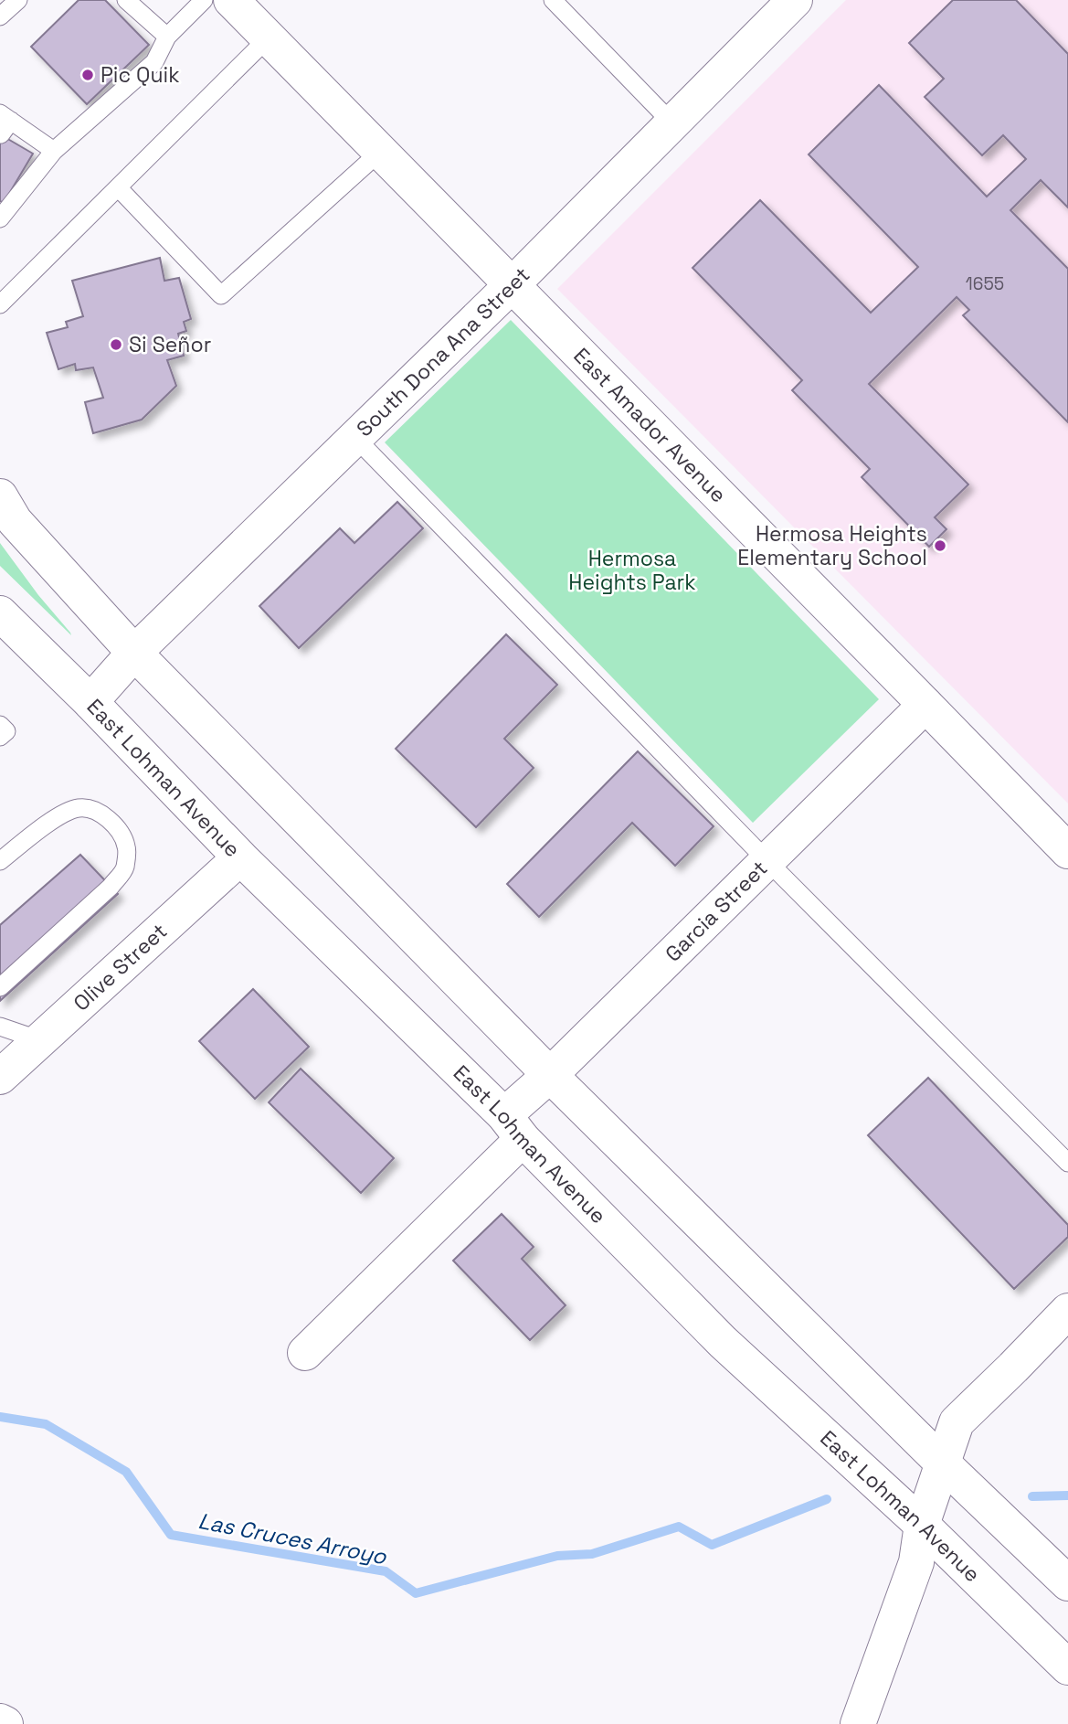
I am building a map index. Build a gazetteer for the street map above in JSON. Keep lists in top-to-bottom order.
{
  "streets": {
    "street": [
      "South Dona Ana Street",
      "East Amador Avenue",
      "East Lohman Avenue",
      "Garcia Street",
      "Olive Street"
    ]
  },
  "crossings": [
    ["South Dona Ana Street", "East Amador Avenue"],
    ["South Dona Ana Street", "East Lohman Avenue"],
    ["East Amador Avenue", "Garcia Street"],
    ["East Lohman Avenue", "Garcia Street"],
    ["East Lohman Avenue", "Olive Street"]
  ],
  "water": ["Las Cruces Arroyo"],
  "parks": ["Hermosa Heights Park"],
  "places": ["Pic Quik", "Si Señor", "Hermosa Heights Elementary School"],
  "house_numbers": ["1655"]
}
